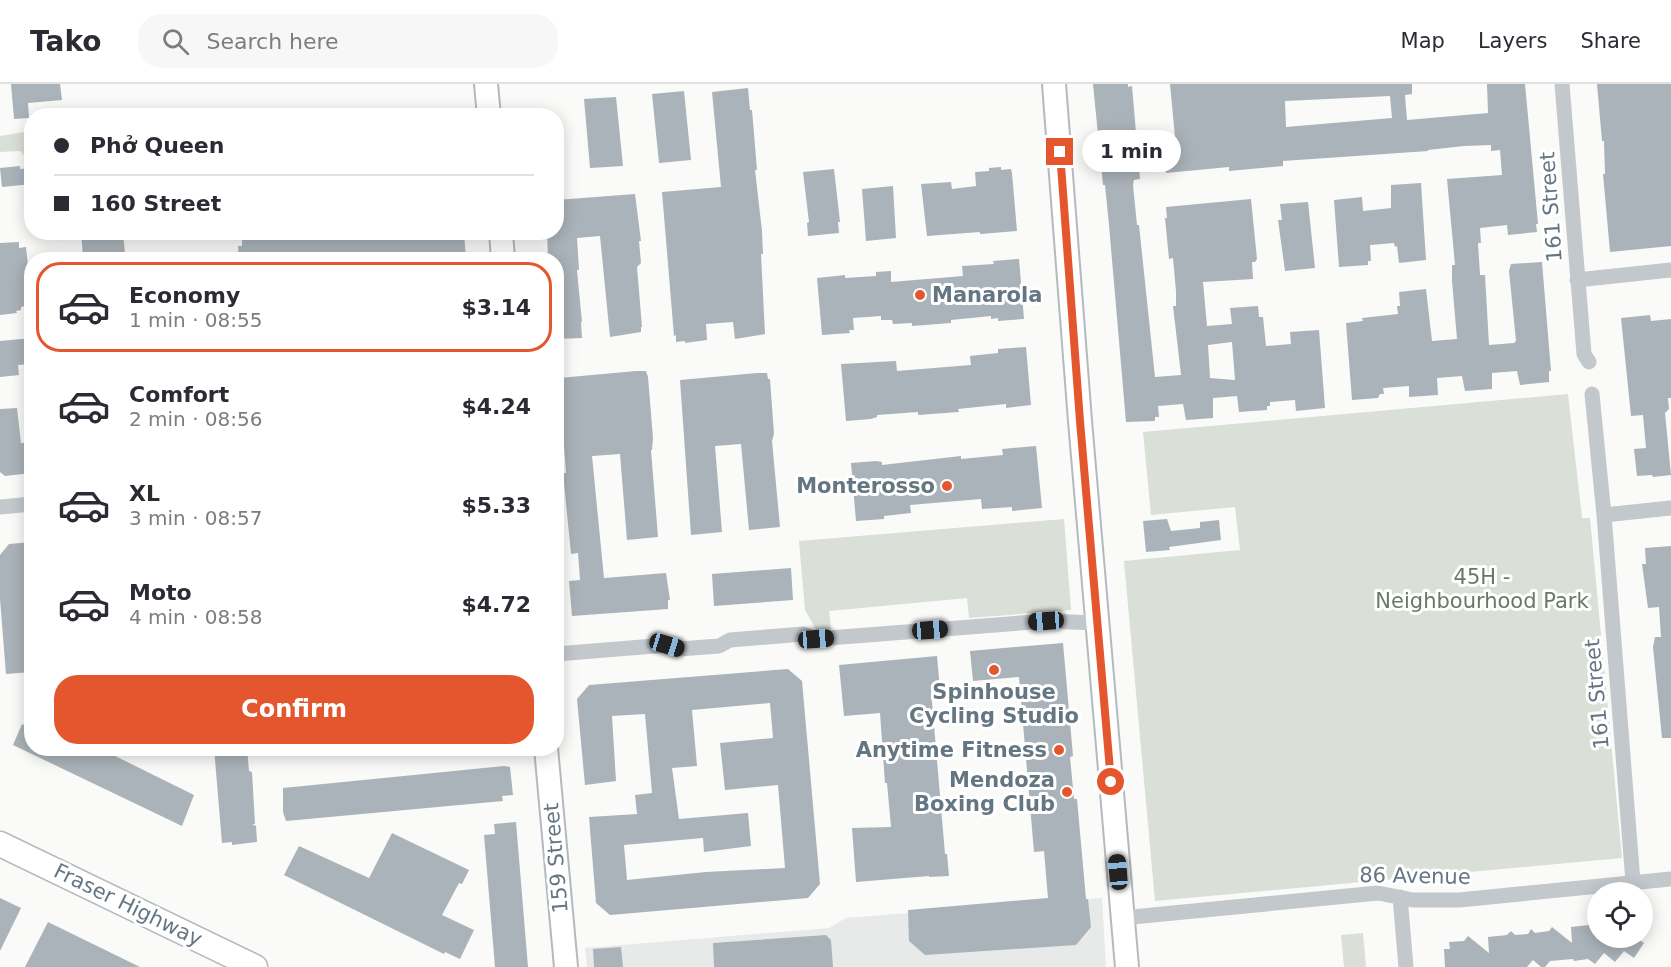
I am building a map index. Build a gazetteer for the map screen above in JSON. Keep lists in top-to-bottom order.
{
  "streets": {
    "main road": ["159 Street", "Fraser Highway"],
    "street": ["161 Street", "86 Avenue"]
  },
  "crossings": [
    ["161 Street", "86 Avenue"]
  ],
  "parks": ["45H - Neighbourhood Park"],
  "places": [
    "Manarola",
    "Monterosso",
    "Spinhouse Cycling Studio",
    "Anytime Fitness",
    "Mendoza Boxing Club"
  ],
  "page": {
    "header": "Tako",
    "search": "Search here",
    "nav": ["Map", "Layers", "Share"],
    "banner": ["Phở Queen", "160 Street"],
    "bubble": "1 min",
    "list": [
      {
        "name": "Economy",
        "note": "1 min · 08:55",
        "value": "$3.14"
      },
      {
        "name": "Comfort",
        "note": "2 min · 08:56",
        "value": "$4.24"
      },
      {
        "name": "XL",
        "note": "3 min · 08:57",
        "value": "$5.33"
      },
      {
        "name": "Moto",
        "note": "4 min · 08:58",
        "value": "$4.72"
      }
    ],
    "buttons": "Confirm"
  }
}
